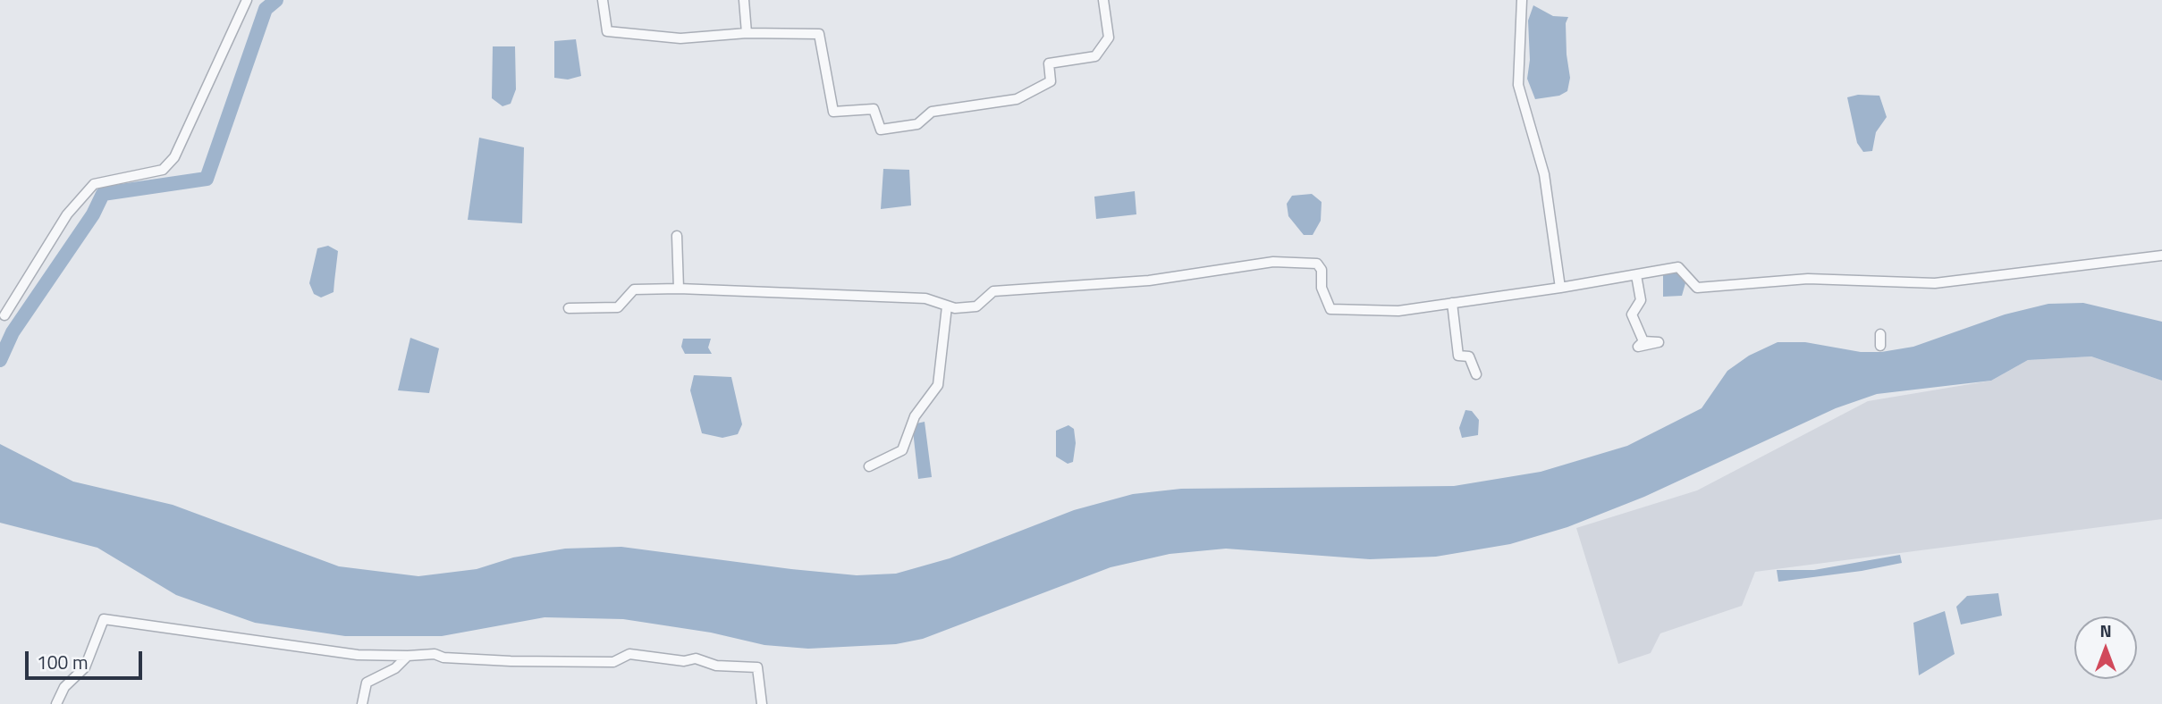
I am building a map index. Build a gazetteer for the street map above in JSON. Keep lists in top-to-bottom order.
{
  "scale_bar": "100 m",
  "north": "top"
}
